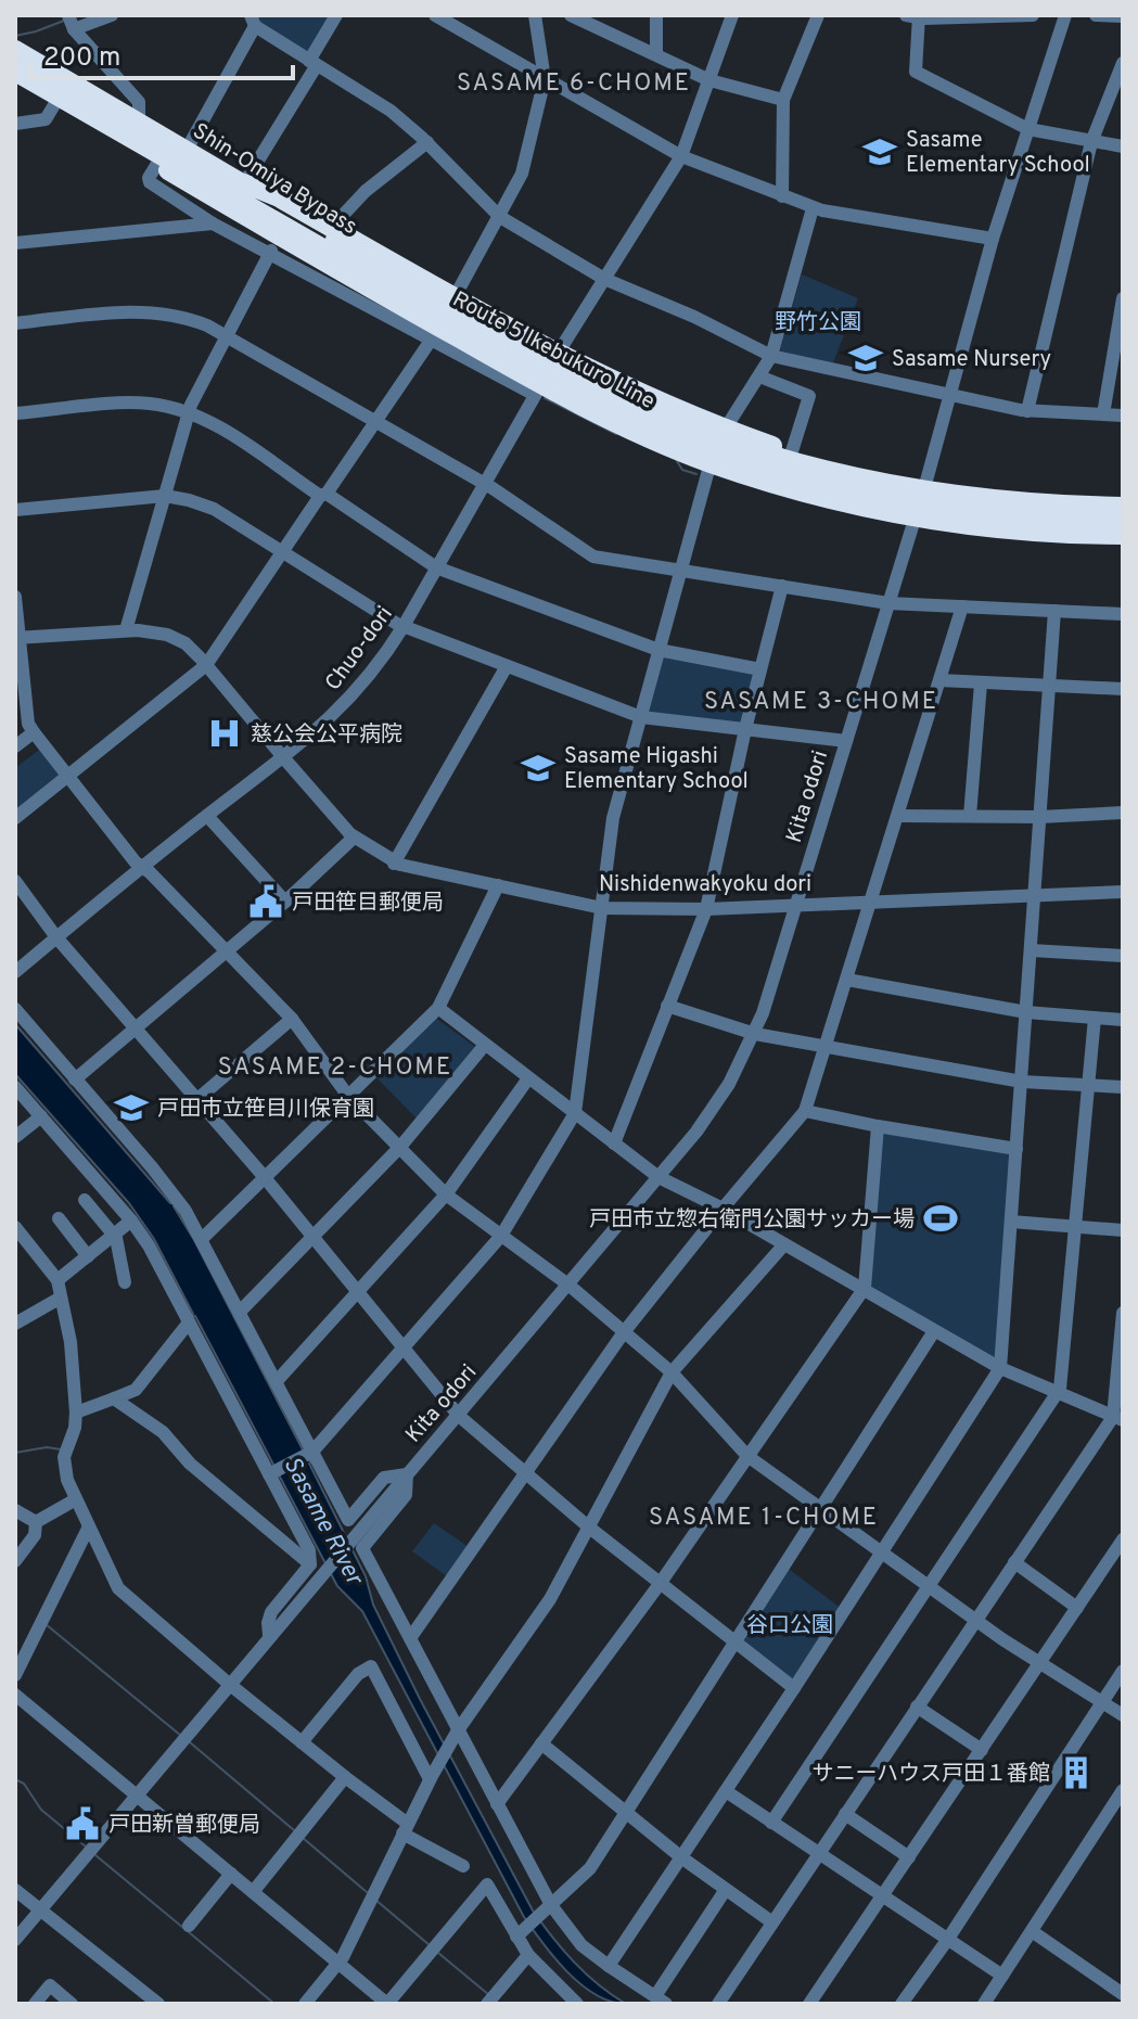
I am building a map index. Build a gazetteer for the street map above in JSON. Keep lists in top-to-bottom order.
{
  "streets": {
    "highway": ["Shin-Omiya Bypass", "Route 5 Ikebukuro Line"],
    "street": ["Chuo-dori", "Kita odori", "Nishidenwakyoku dori"]
  },
  "crossings": [
    ["Chuo-dori", "Nishidenwakyoku dori"],
    ["Kita odori", "Nishidenwakyoku dori"]
  ],
  "districts": [
    "SASAME 6-CHOME",
    "SASAME 3-CHOME",
    "SASAME 2-CHOME",
    "SASAME 1-CHOME"
  ],
  "water": ["Sasame River"],
  "parks": ["野竹公園", "谷口公園"],
  "places": {
    "school or university": [
      "Sasame Elementary School",
      "Sasame Nursery",
      "Sasame Higashi Elementary School",
      "戸田市立笹目川保育園"
    ],
    "hospital": ["慈公会公平病院"],
    "public building": ["戸田笹目郵便局", "戸田新曽郵便局"],
    "sports": ["戸田市立惣右衛門公園サッカー場"],
    "building": ["サニーハウス戸田１番館"]
  },
  "scale_bar": "200 m"
}
